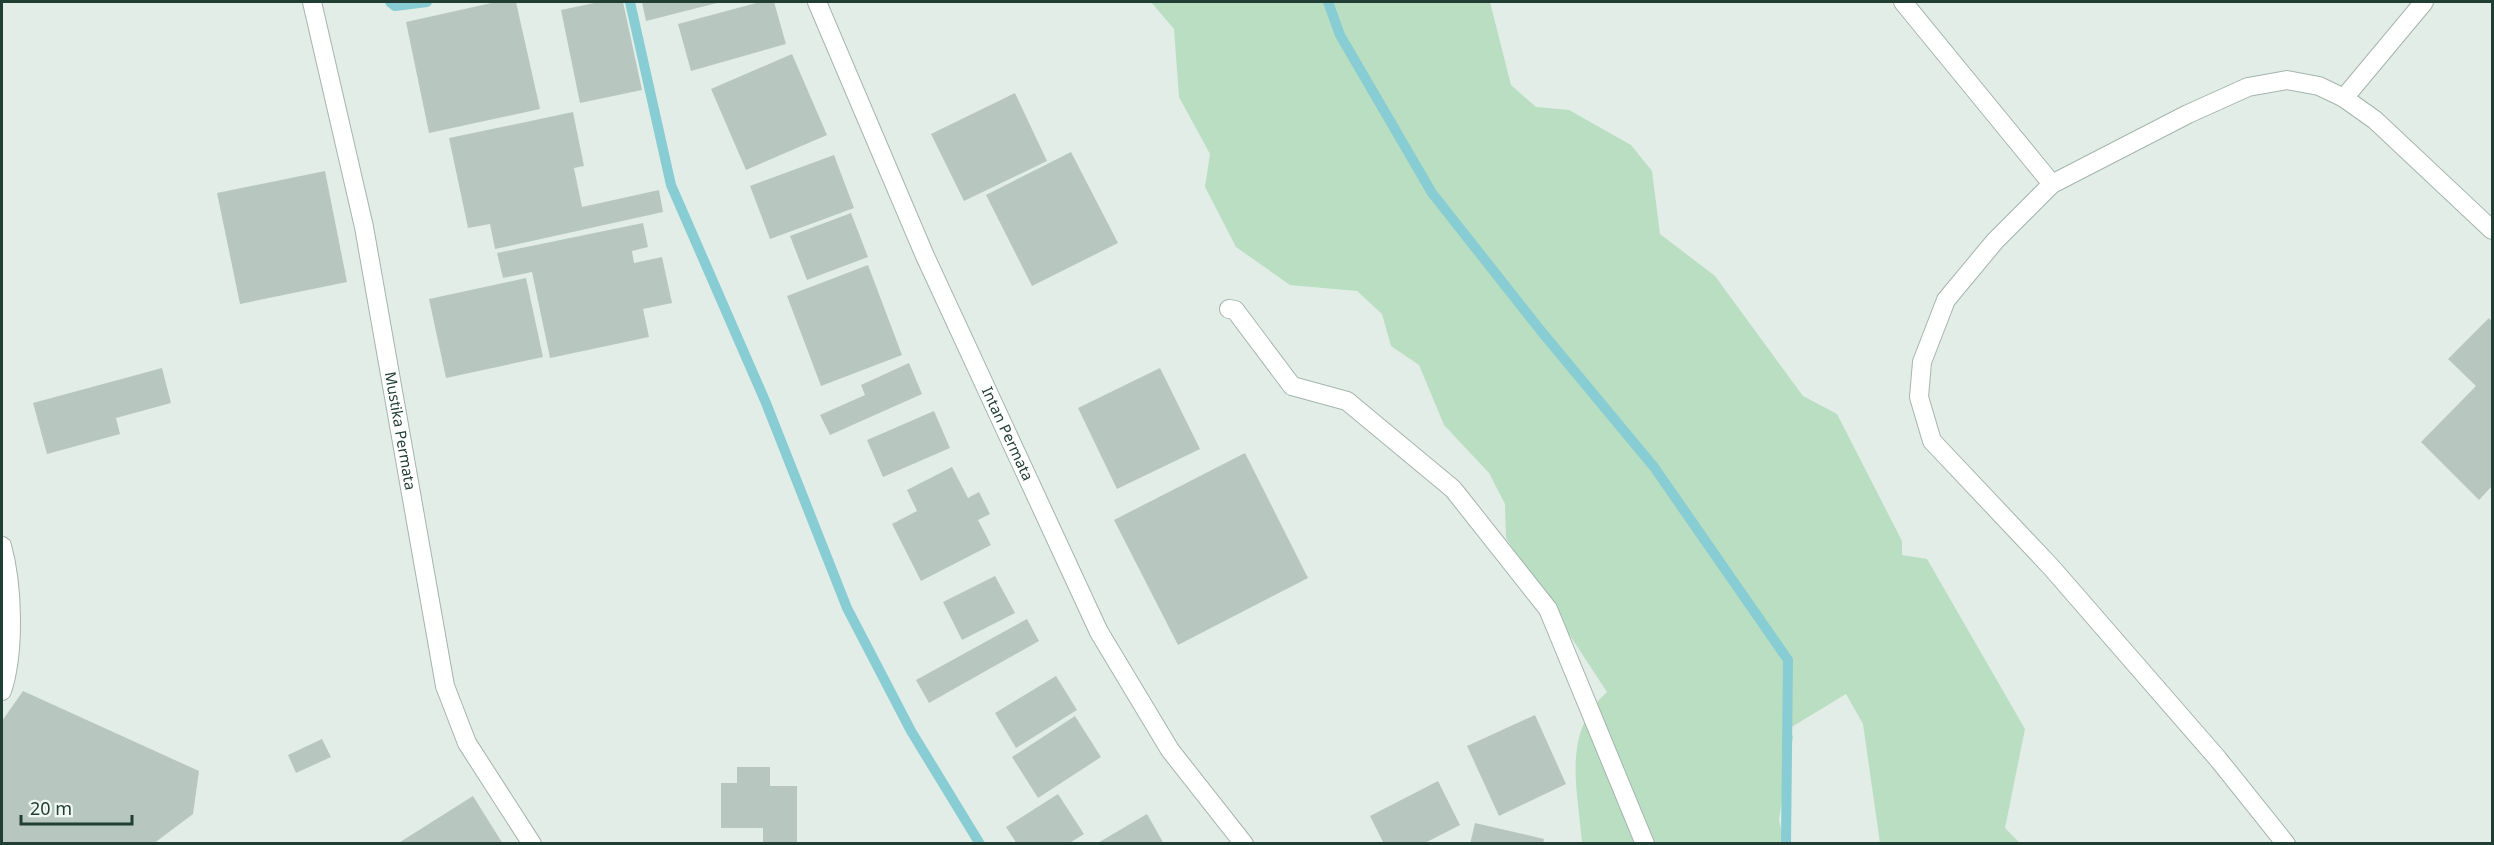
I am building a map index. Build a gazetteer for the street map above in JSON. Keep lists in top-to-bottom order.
{
  "streets": {
    "street": ["Mustika Permata", "Intan Permata"]
  },
  "scale_bar": "20 m"
}
